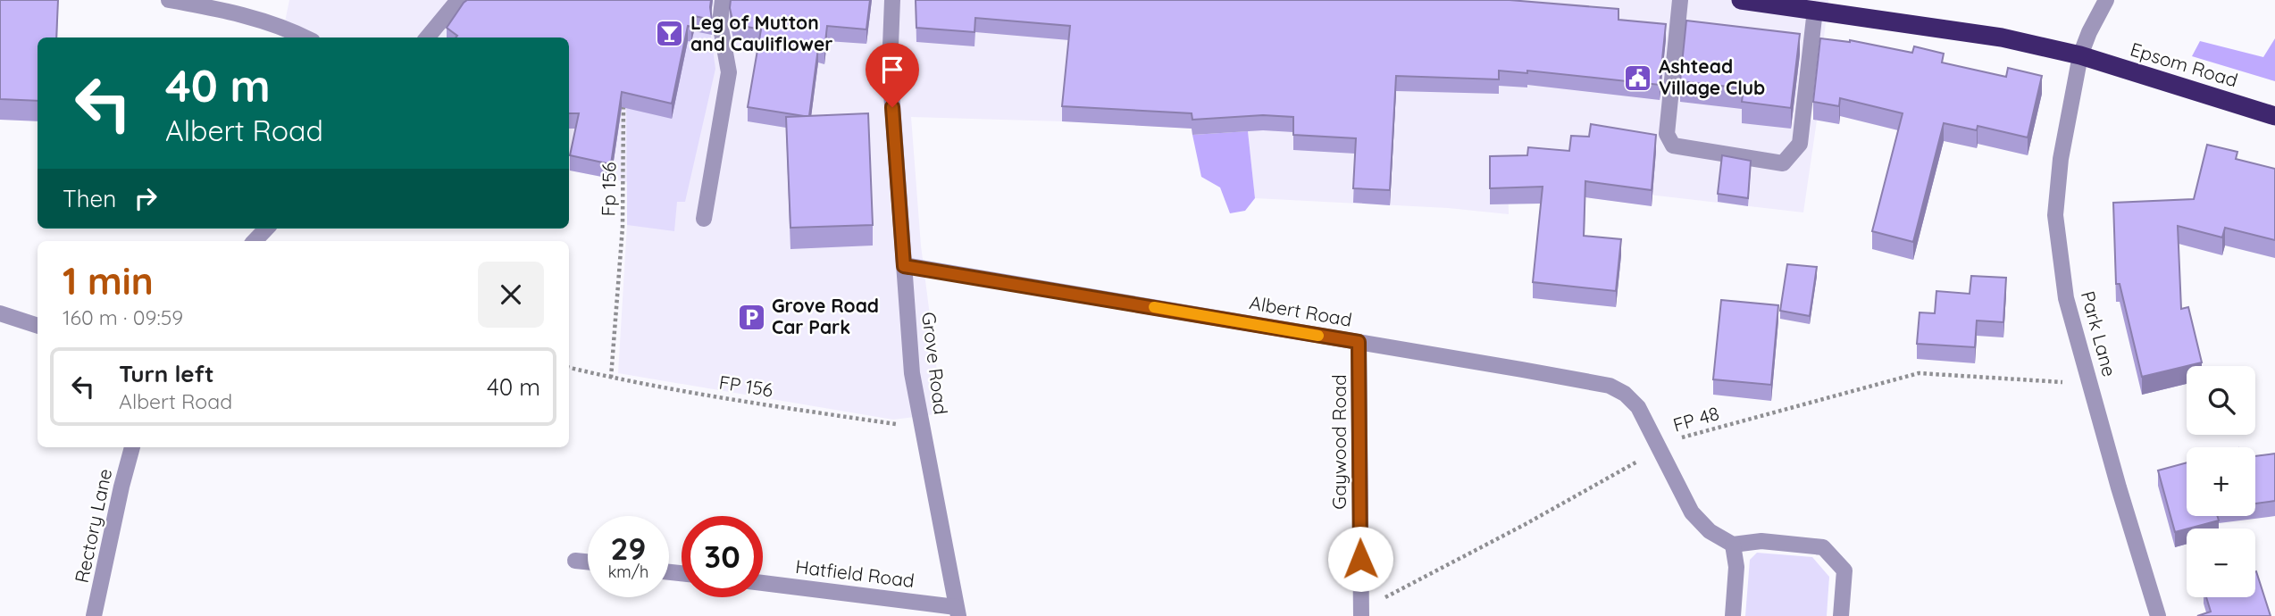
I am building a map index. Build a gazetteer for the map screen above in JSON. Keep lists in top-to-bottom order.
{
  "streets": {
    "highway": ["Epsom Road"],
    "street": [
      "Albert Road",
      "Park Lane",
      "Grove Road",
      "Gaywood Road",
      "Rectory Lane",
      "Hatfield Road"
    ],
    "path": ["Fp 156", "FP 156", "FP 48"]
  },
  "crossings": [
    ["Epsom Road", "Park Lane"],
    ["Fp 156", "FP 156"],
    ["Albert Road", "Grove Road"],
    ["Albert Road", "FP 48"],
    ["Albert Road", "Gaywood Road"],
    ["Park Lane", "FP 48"],
    ["Grove Road", "FP 156"],
    ["Grove Road", "Hatfield Road"],
    ["FP 48", "Gaywood Road"]
  ],
  "places": {
    "bar": ["Leg of Mutton and Cauliflower"],
    "public building": ["Ashtead Village Club"],
    "parking": ["Grove Road Car Park"]
  },
  "page": {
    "turn": ["40 m", "Albert Road"],
    "then": "Then",
    "heading": ["1 min", "160 m · 09:59"],
    "list": [
      {
        "name": "Turn left",
        "note": "Albert Road",
        "value": "40 m"
      }
    ],
    "map_buttons": ["+", "−"],
    "speed": "29 km/h",
    "limit": "30"
  }
}
